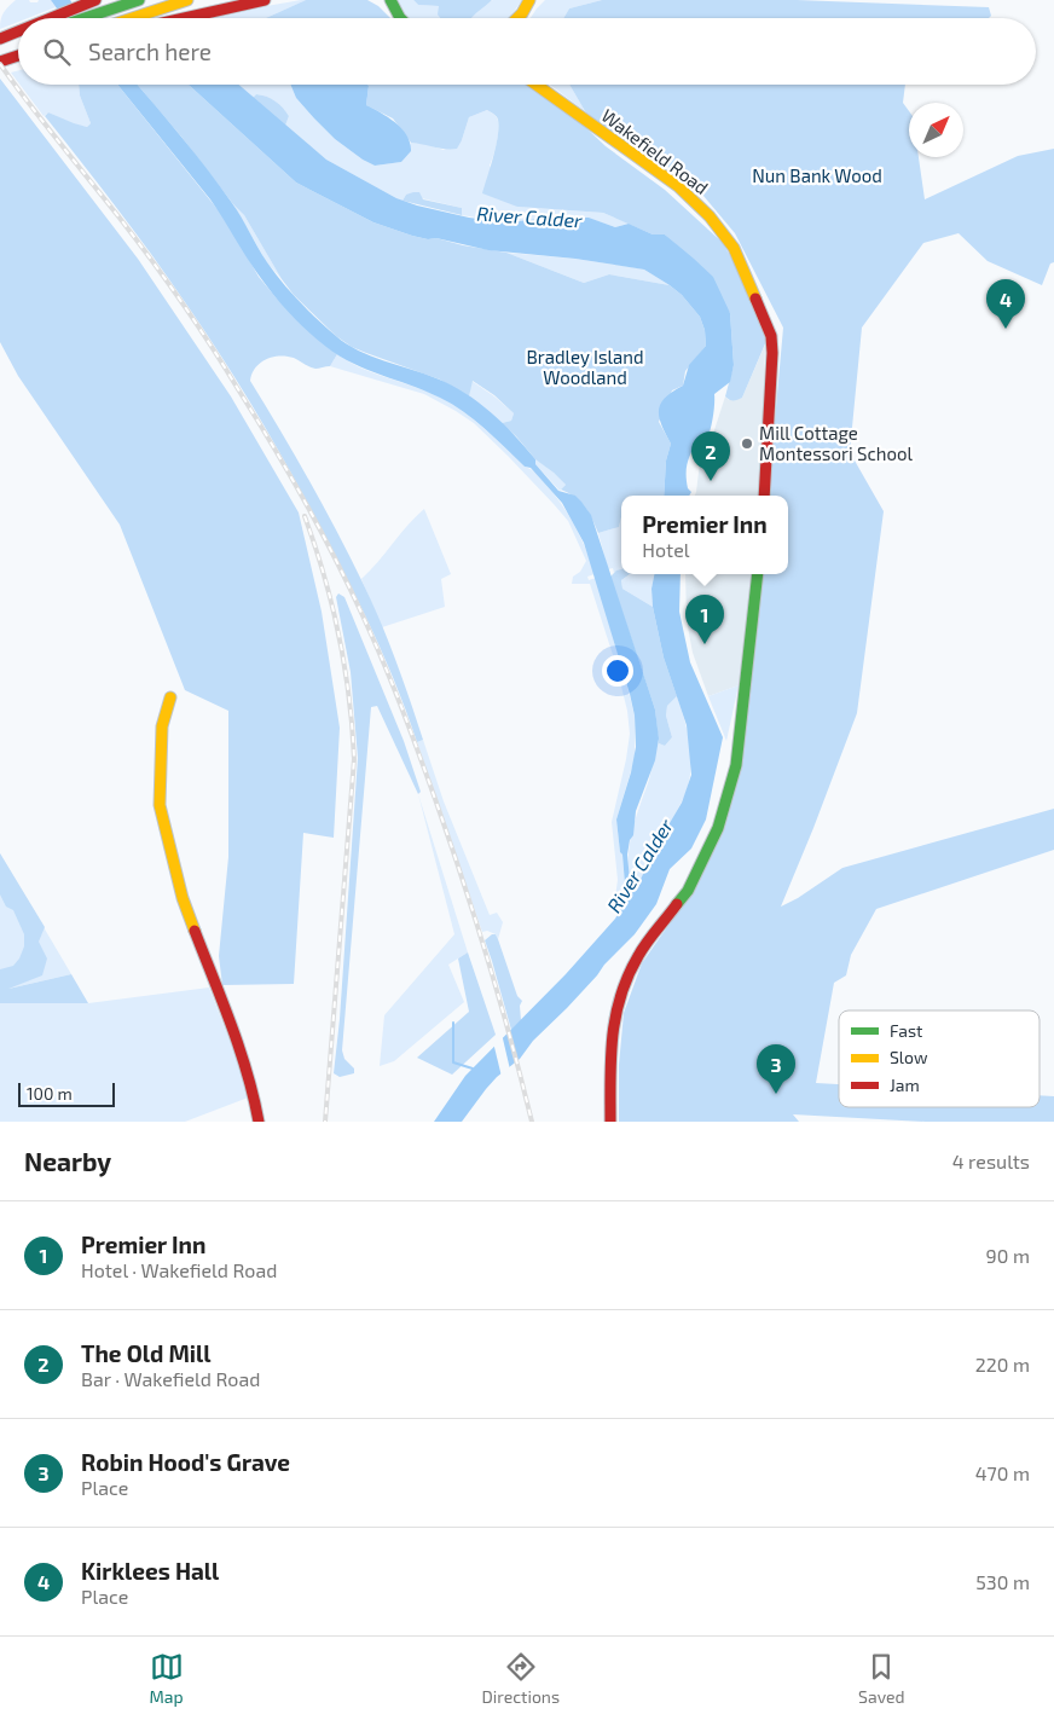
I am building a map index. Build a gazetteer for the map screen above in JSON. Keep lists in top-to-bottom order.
{
  "streets": {
    "main road": ["Wakefield Road"]
  },
  "water": ["River Calder"],
  "parks": ["Nun Bank Wood", "Bradley Island Woodland"],
  "places": ["Mill Cottage Montessori School"],
  "legend": ["Fast", "Slow", "Jam"],
  "scale_bar": "100 m",
  "north": "top right",
  "page": {
    "search": "Search here",
    "pins": [
      "4",
      "2",
      "1",
      "3"
    ],
    "popup": ["Premier Inn", "Hotel"],
    "scale": "100 m",
    "heading": ["Nearby", "4 results"],
    "list": [
      {
        "mark": "1",
        "name": "Premier Inn",
        "note": "Hotel · Wakefield Road",
        "value": "90 m"
      },
      {
        "mark": "2",
        "name": "The Old Mill",
        "note": "Bar · Wakefield Road",
        "value": "220 m"
      },
      {
        "mark": "3",
        "name": "Robin Hood's Grave",
        "note": "Place",
        "value": "470 m"
      },
      {
        "mark": "4",
        "name": "Kirklees Hall",
        "note": "Place",
        "value": "530 m"
      }
    ],
    "nav": ["Map", "Directions", "Saved"]
  }
}
